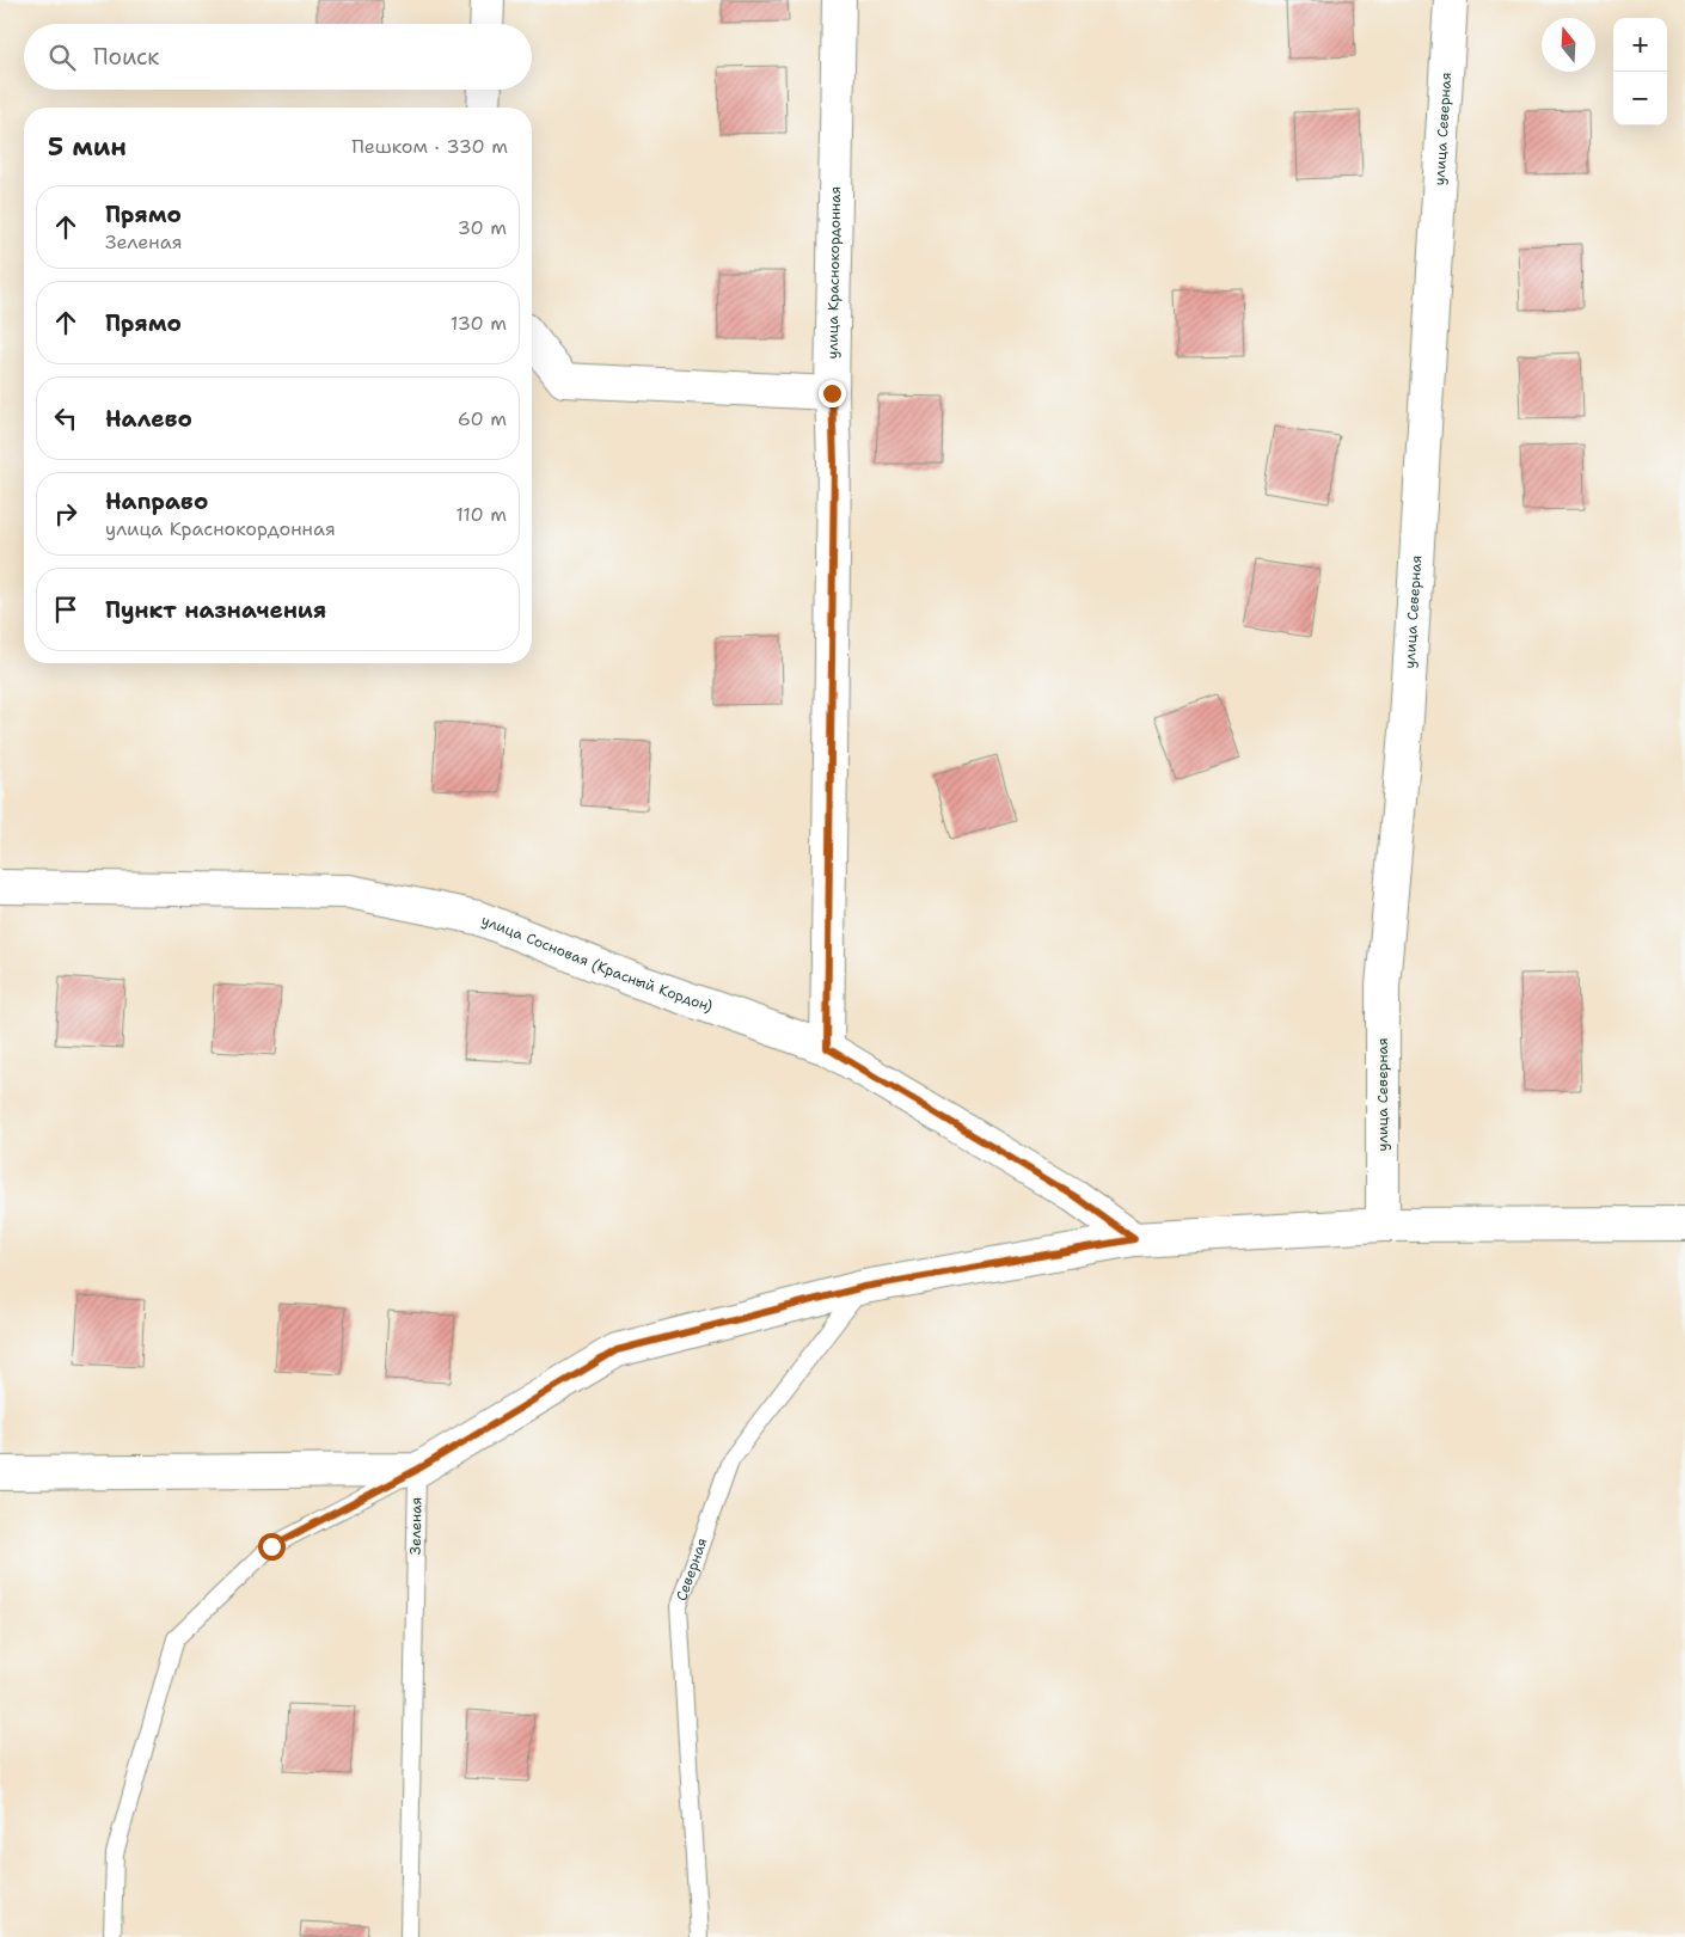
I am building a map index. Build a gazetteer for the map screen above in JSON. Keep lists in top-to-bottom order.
{
  "streets": {
    "street": ["улица Северная", "улица Краснокордонная", "улица Сосновая (Красный Кордон)"],
    "lane": ["Зеленая", "Северная"]
  },
  "crossings": [
    ["улица Краснокордонная", "улица Сосновая (Красный Кордон)"]
  ],
  "north": "top",
  "page": {
    "map_buttons": ["+", "−"],
    "search": "Поиск",
    "heading": ["5 мин", "Пешком · 330 m"],
    "list": [
      ["Прямо", "Зеленая", "30 m"],
      ["Прямо", "130 m"],
      ["Налево", "60 m"],
      ["Направо", "улица Краснокордонная", "110 m"],
      "Пункт назначения"
    ]
  }
}
